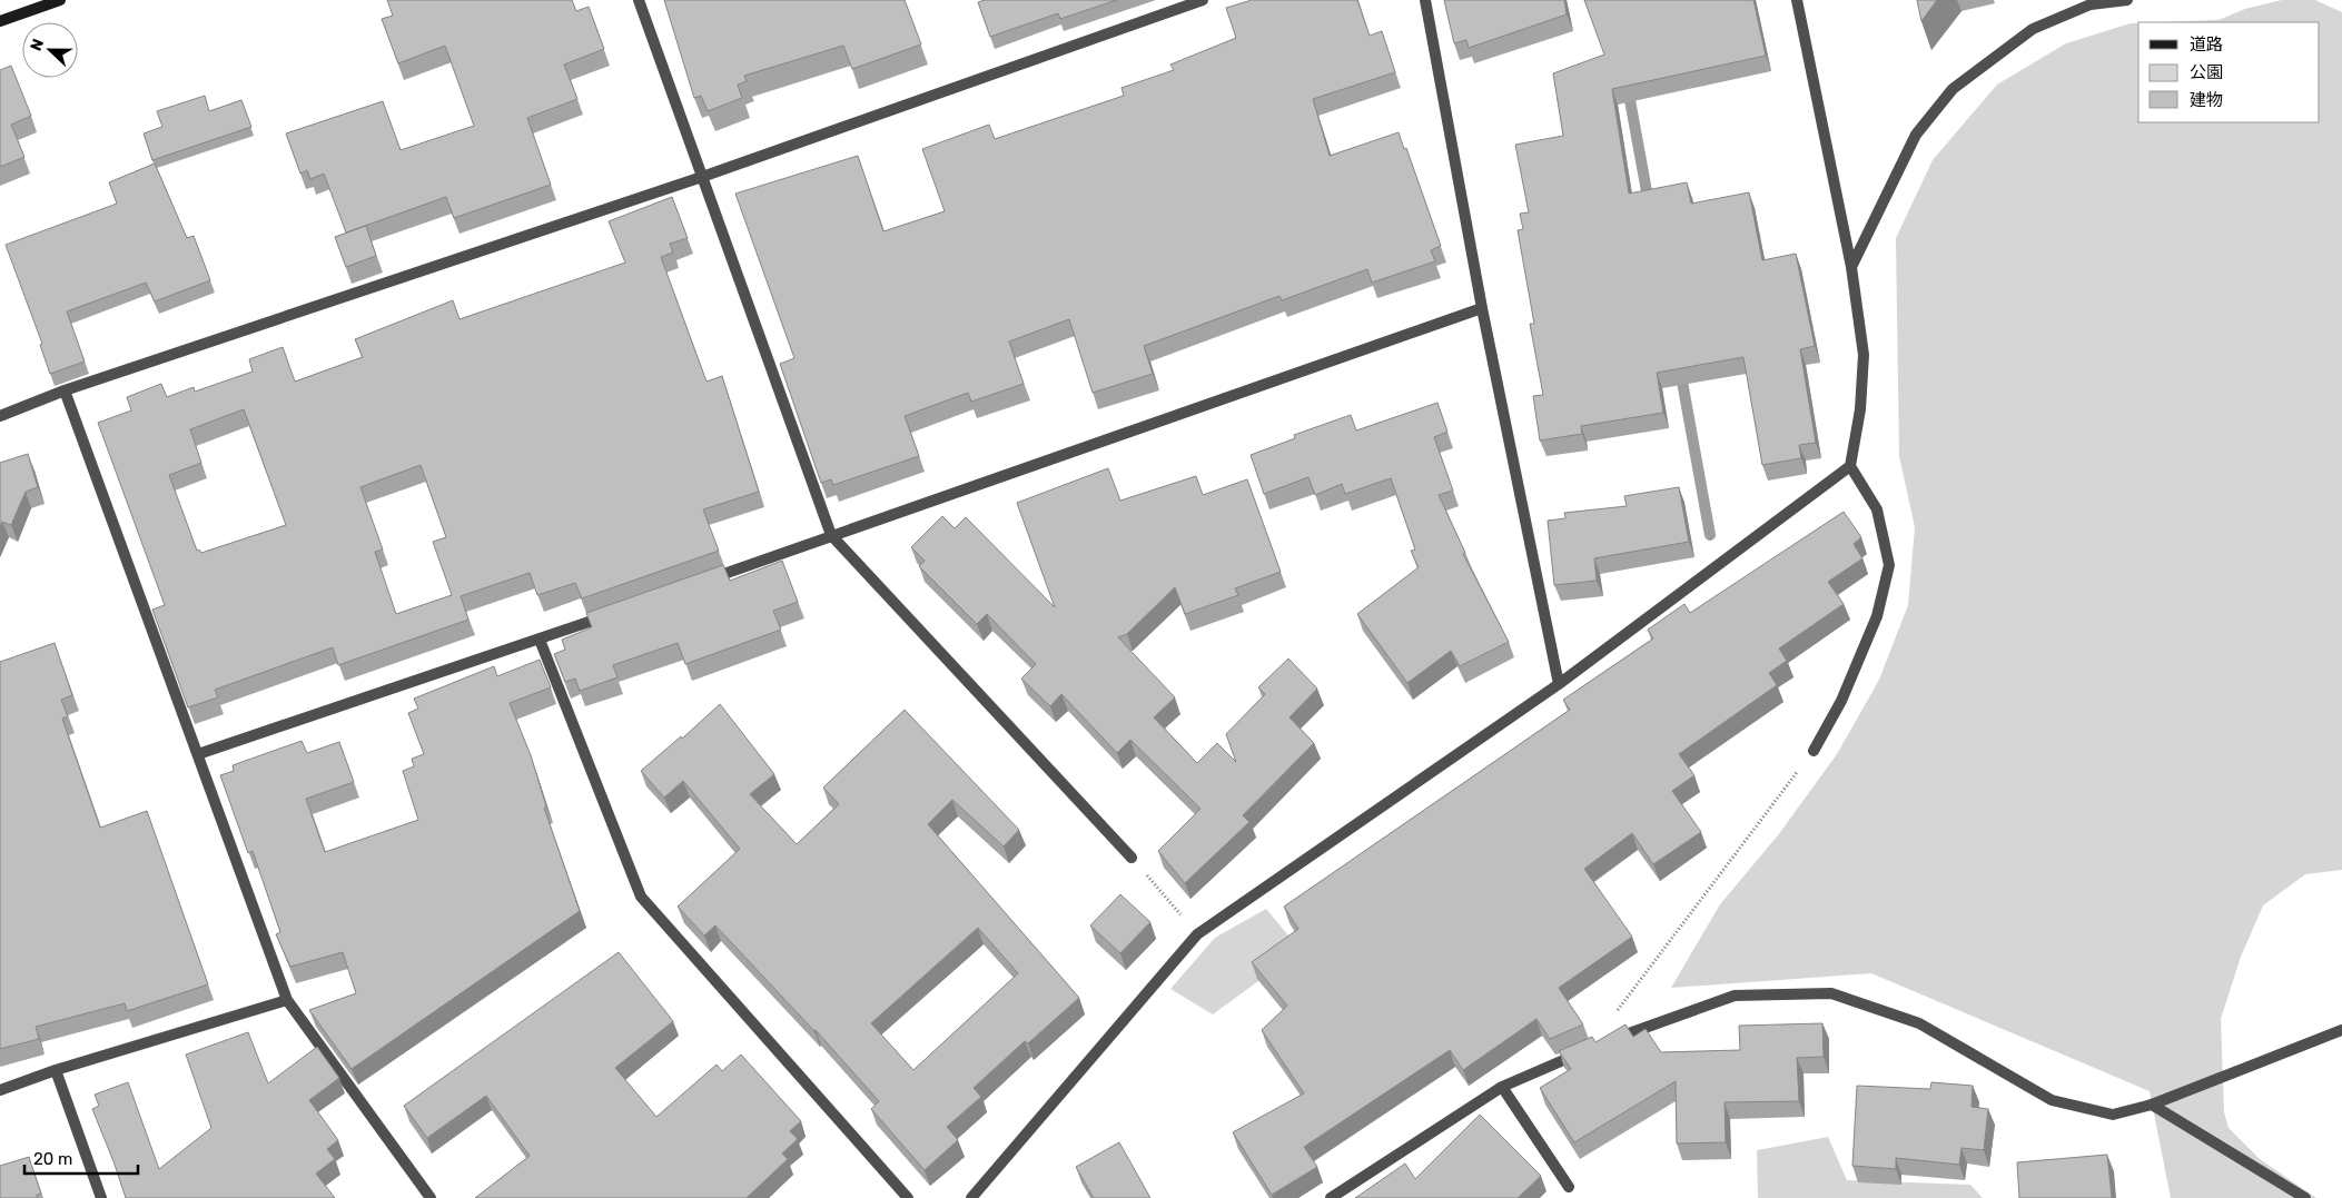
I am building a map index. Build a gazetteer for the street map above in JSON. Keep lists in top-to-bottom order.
{
  "legend": ["道路", "公園", "建物"],
  "scale_bar": "20 m",
  "north": "left"
}
